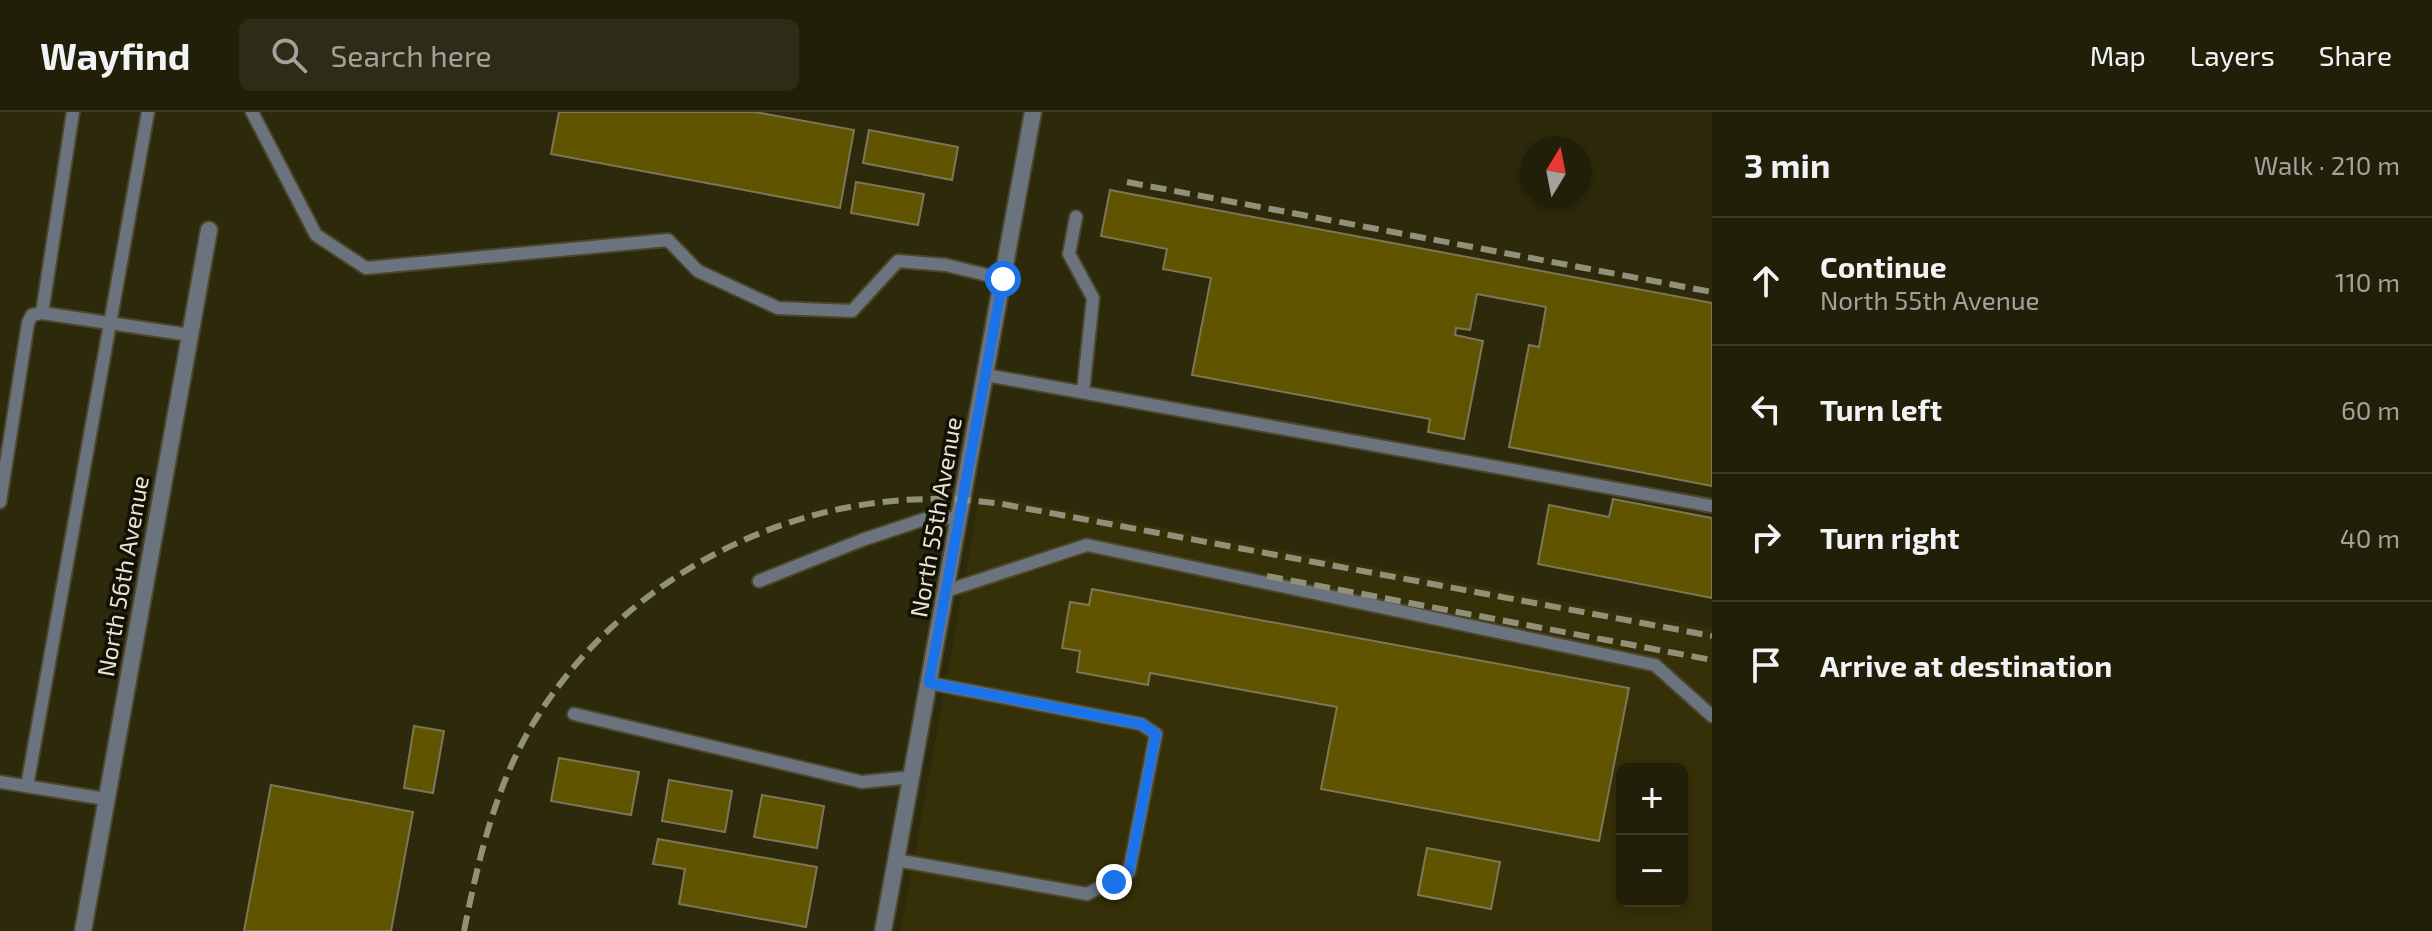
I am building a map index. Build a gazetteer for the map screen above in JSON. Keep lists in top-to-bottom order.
{
  "streets": {
    "street": ["North 55th Avenue", "North 56th Avenue"]
  },
  "north": "top",
  "page": {
    "header": "Wayfind",
    "search": "Search here",
    "nav": ["Map", "Layers", "Share"],
    "heading": ["3 min", "Walk · 210 m"],
    "list": [
      ["Continue", "North 55th Avenue", "110 m"],
      ["Turn left", "60 m"],
      ["Turn right", "40 m"],
      "Arrive at destination"
    ],
    "map_buttons": ["+", "−"]
  }
}
